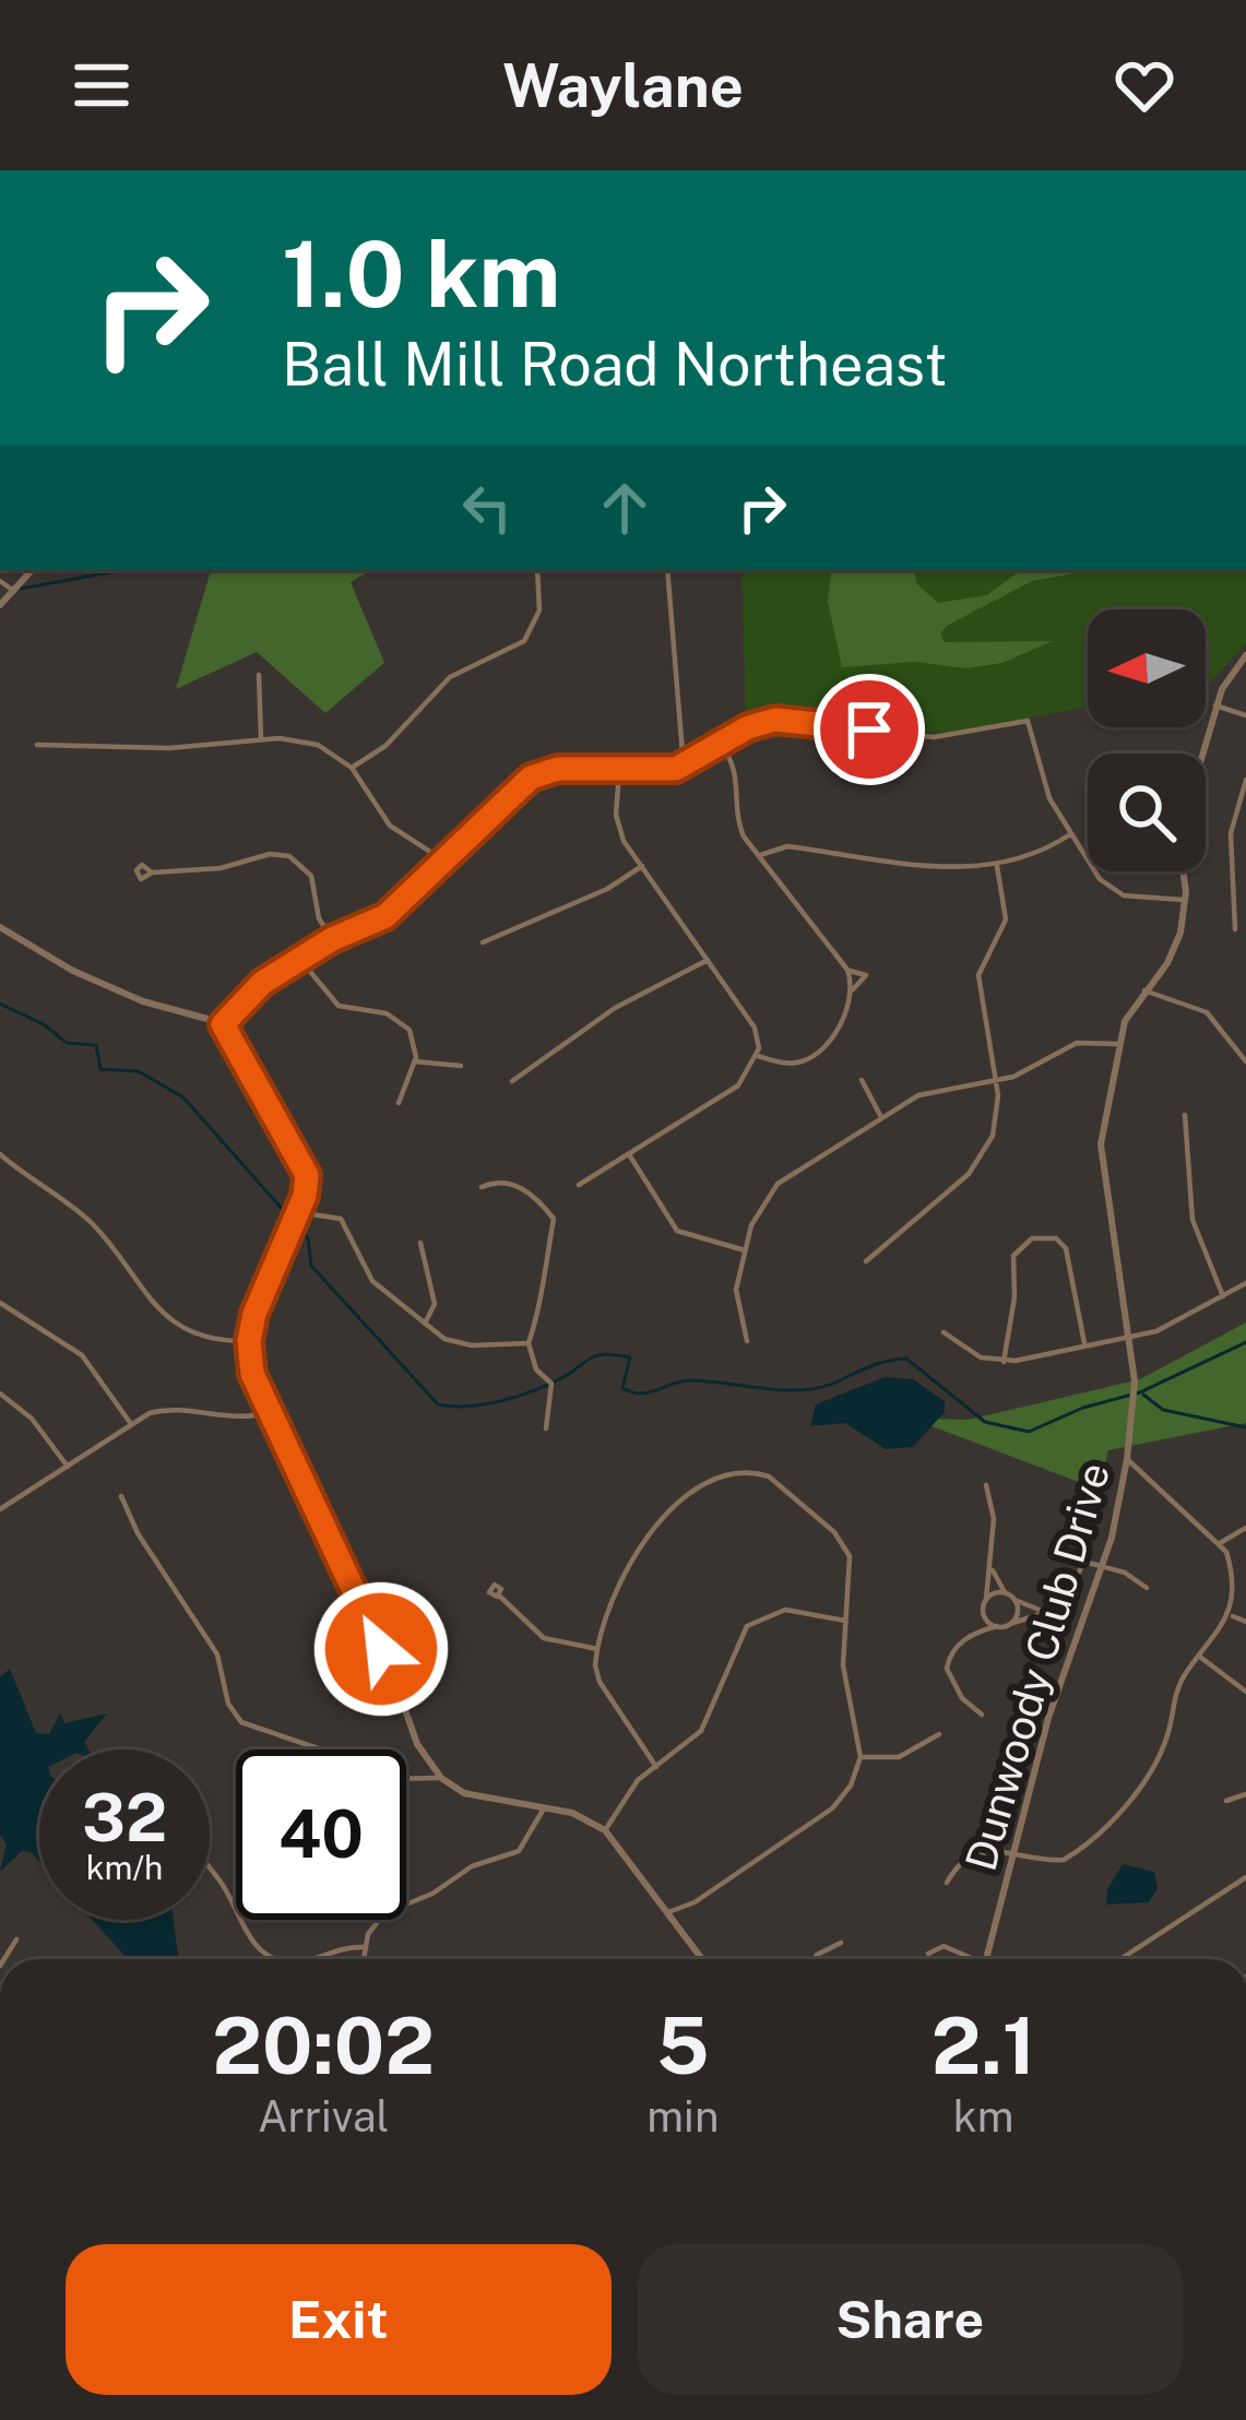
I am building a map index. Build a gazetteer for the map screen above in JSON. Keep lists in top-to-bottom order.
{
  "streets": {
    "street": ["Dunwoody Club Drive"]
  },
  "north": "left",
  "page": {
    "header": "Waylane",
    "turn": ["1.0 km", "Ball Mill Road Northeast"],
    "speed": "32 km/h",
    "limit": "40",
    "eta": [
      "20:02",
      "Arrival",
      "5",
      "min",
      "2.1",
      "km"
    ],
    "buttons": ["Exit", "Share"]
  }
}
